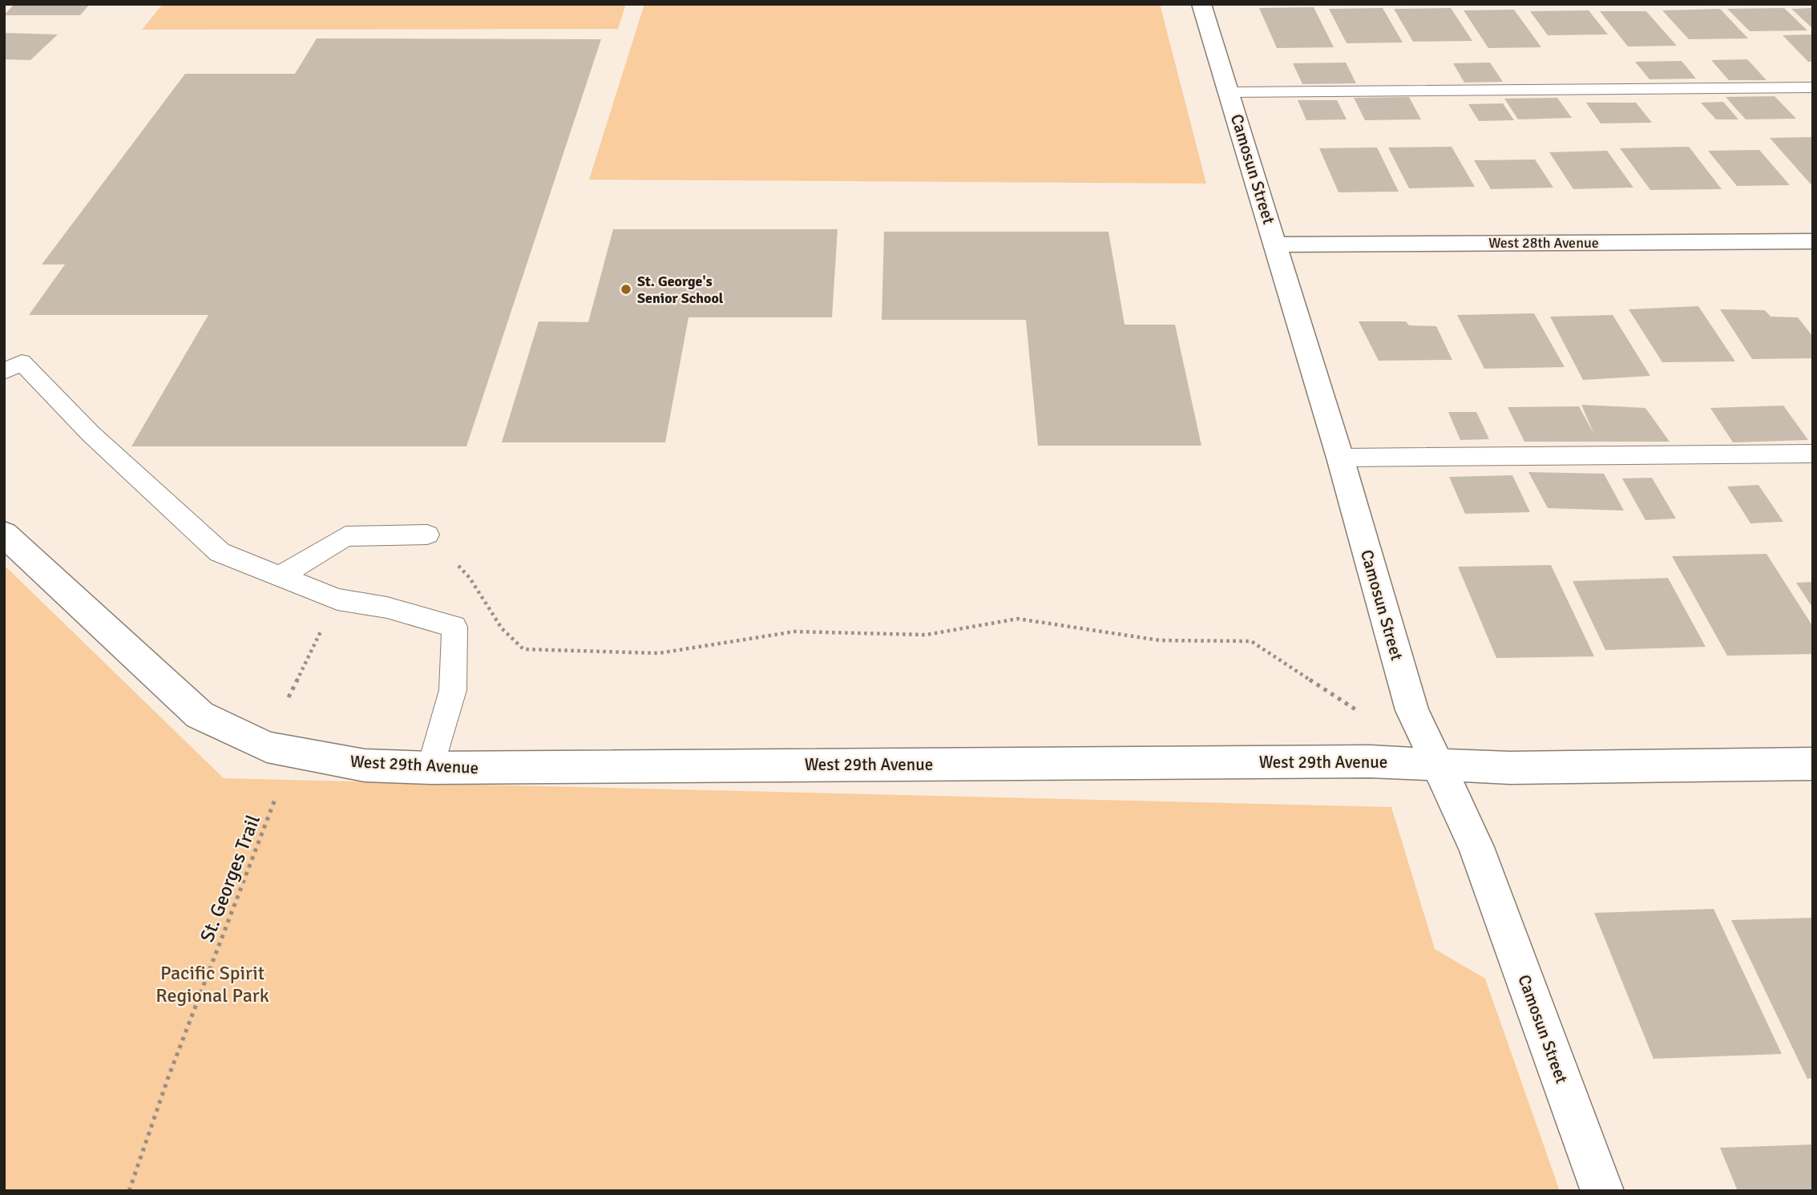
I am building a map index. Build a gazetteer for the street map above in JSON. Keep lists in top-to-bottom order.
{
  "streets": {
    "street": ["Camosun Street", "West 28th Avenue", "West 29th Avenue"],
    "path": ["St. Georges Trail"]
  },
  "crossings": [
    ["Camosun Street", "West 28th Avenue"],
    ["Camosun Street", "West 29th Avenue"]
  ],
  "parks": ["Pacific Spirit Regional Park"],
  "places": ["St. George's Senior School"]
}
